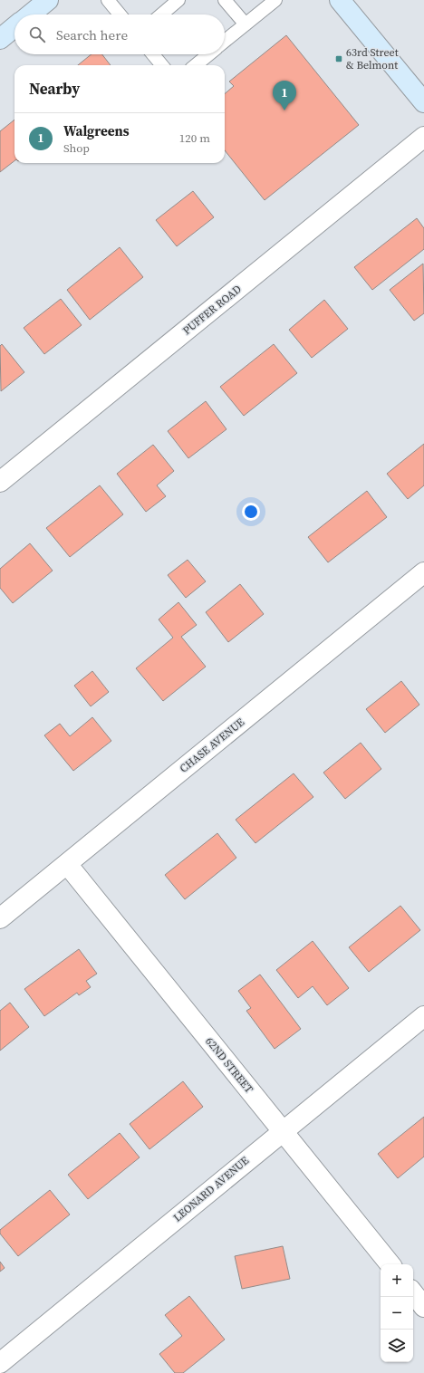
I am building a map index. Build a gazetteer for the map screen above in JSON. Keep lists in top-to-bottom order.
{
  "streets": {
    "street": [
      "PUFFER ROAD",
      "CHASE AVENUE",
      "62ND STREET",
      "LEONARD AVENUE"
    ]
  },
  "crossings": [
    ["CHASE AVENUE", "62ND STREET"],
    ["62ND STREET", "LEONARD AVENUE"]
  ],
  "places": {
    "transit": ["63rd Street & Belmont"]
  },
  "page": {
    "search": "Search here",
    "heading": "Nearby",
    "pins": "1",
    "list": [
      {
        "mark": "1",
        "name": "Walgreens",
        "note": "Shop",
        "value": "120 m"
      }
    ],
    "map_buttons": ["+", "−"]
  }
}
